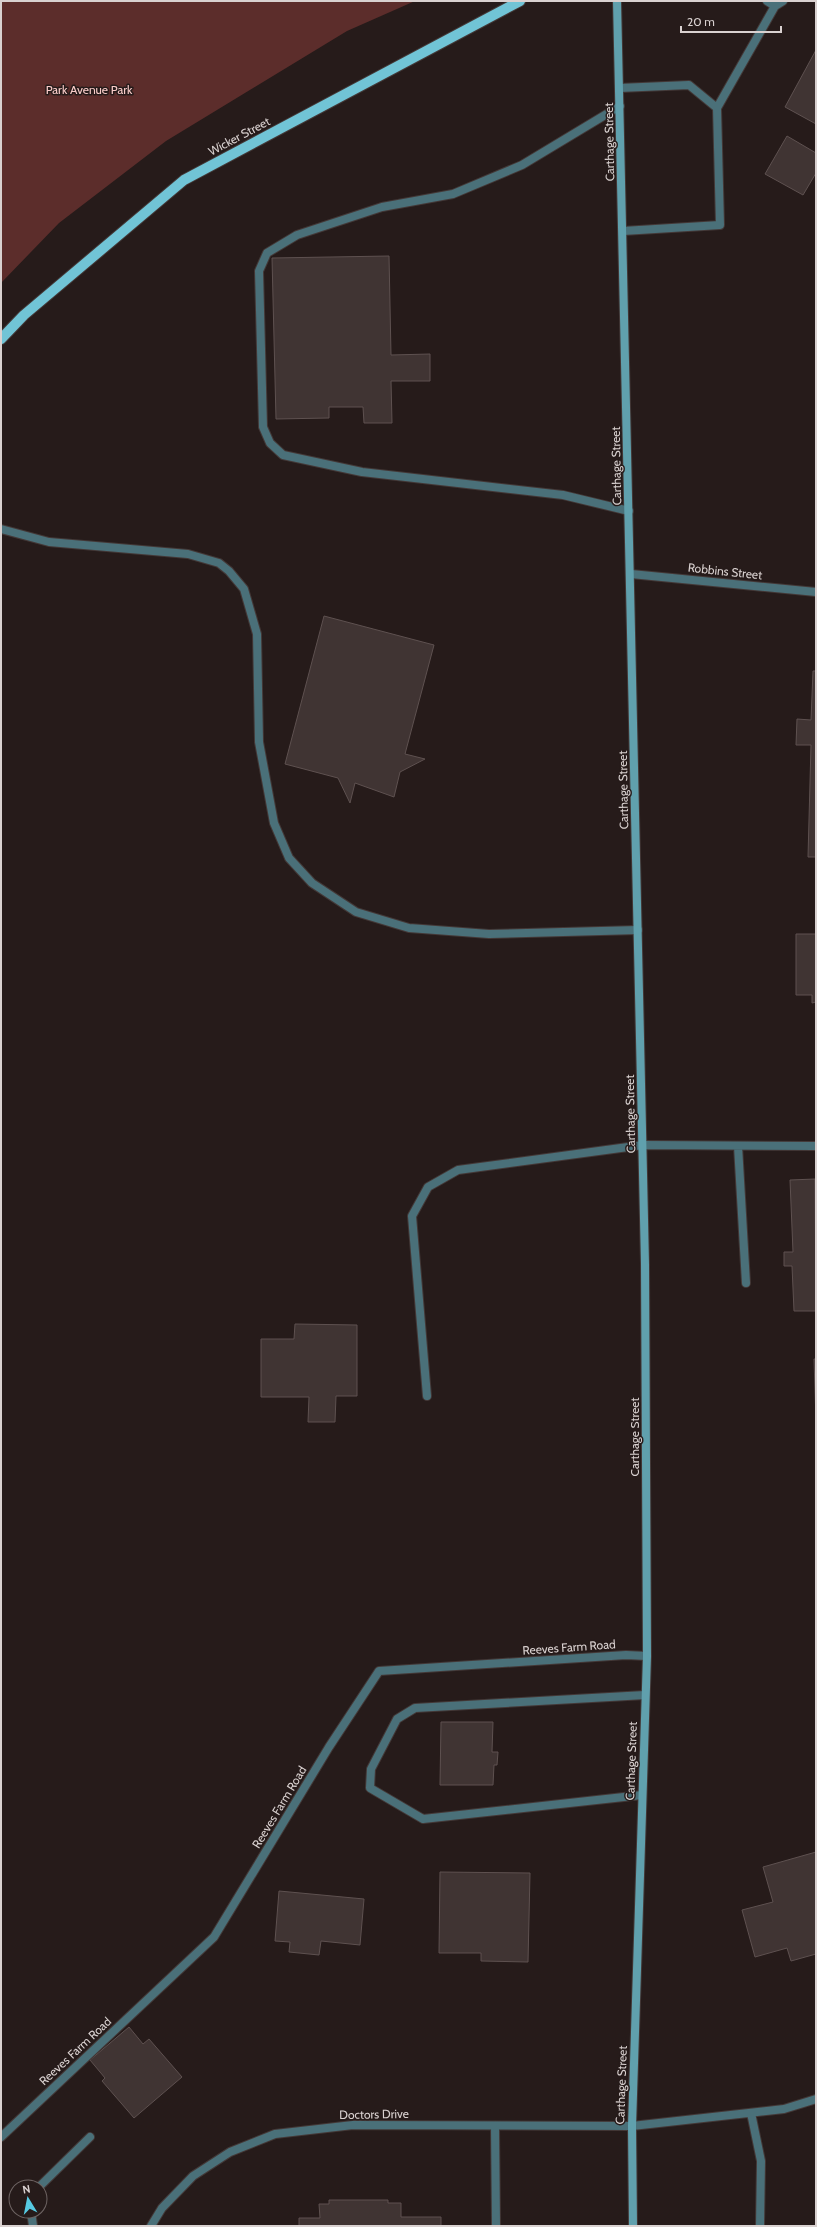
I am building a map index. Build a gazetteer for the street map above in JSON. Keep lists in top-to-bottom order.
{
  "streets": {
    "main road": ["Wicker Street", "Carthage Street"],
    "street": ["Robbins Street", "Reeves Farm Road", "Doctors Drive"]
  },
  "crossings": [
    ["Carthage Street", "Robbins Street"],
    ["Carthage Street", "Reeves Farm Road"],
    ["Carthage Street", "Doctors Drive"]
  ],
  "parks": ["Park Avenue Park"],
  "scale_bar": "20 m",
  "north": "top"
}
